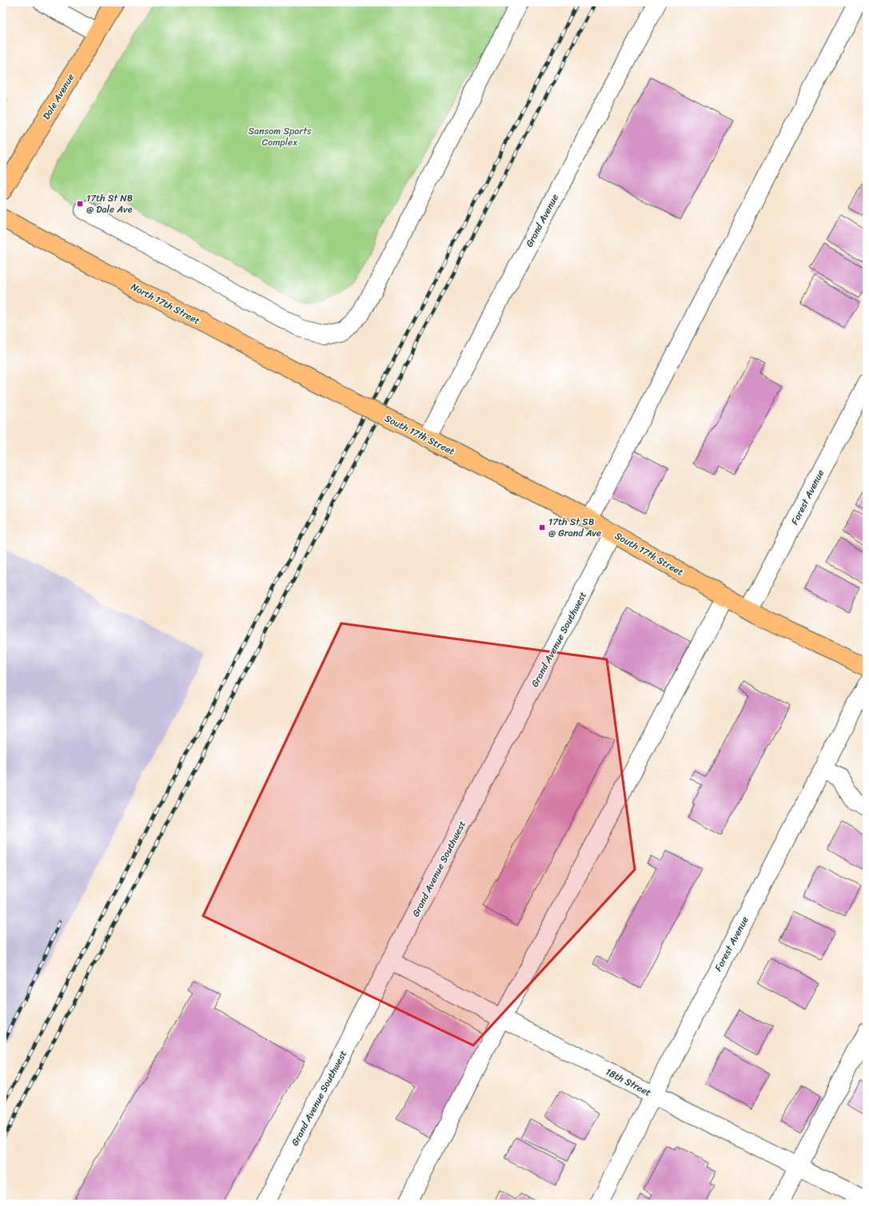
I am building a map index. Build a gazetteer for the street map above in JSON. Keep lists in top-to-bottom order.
{
  "streets": {
    "main road": ["Dale Avenue", "North 17th Street", "South 17th Street"],
    "street": [
      "Grand Avenue",
      "Forest Avenue",
      "Grand Avenue Southwest",
      "18th Street"
    ]
  },
  "crossings": [
    ["Grand Avenue", "South 17th Street"],
    ["North 17th Street", "South 17th Street"],
    ["South 17th Street", "Forest Avenue"],
    ["South 17th Street", "Grand Avenue Southwest"],
    ["Forest Avenue", "18th Street"],
    ["Grand Avenue Southwest", "18th Street"]
  ],
  "parks": ["Sansom Sports Complex"],
  "places": {
    "transit": ["17th St NB @ Dale Ave", "17th St SB @ Grand Ave"]
  }
}
